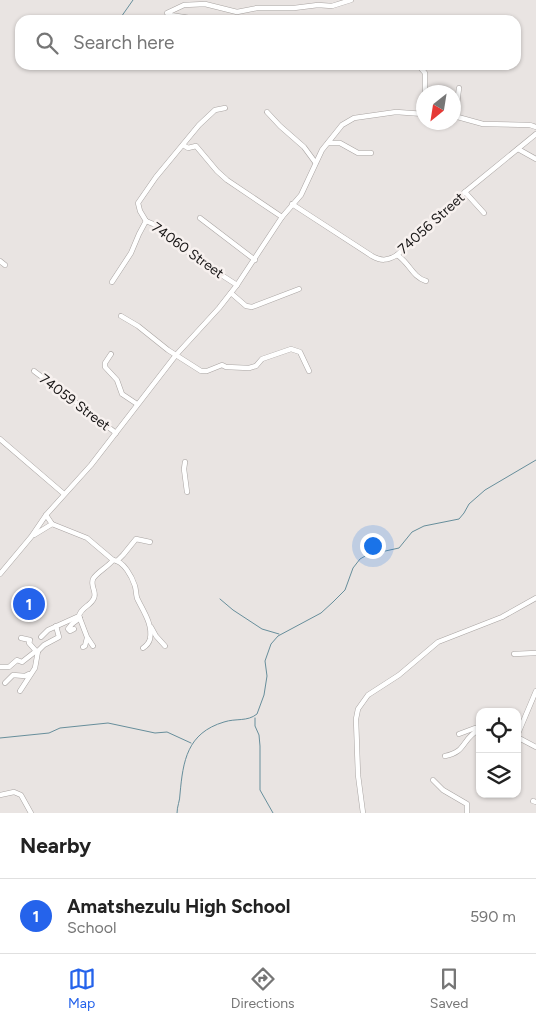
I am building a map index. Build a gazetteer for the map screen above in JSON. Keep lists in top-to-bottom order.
{
  "streets": {
    "street": ["74056 Street", "74060 Street", "74059 Street"]
  },
  "north": "bottom left",
  "page": {
    "search": "Search here",
    "pins": "1",
    "heading": "Nearby",
    "list": [
      {
        "mark": "1",
        "name": "Amatshezulu High School",
        "note": "School",
        "value": "590 m"
      }
    ],
    "nav": ["Map", "Directions", "Saved"]
  }
}
